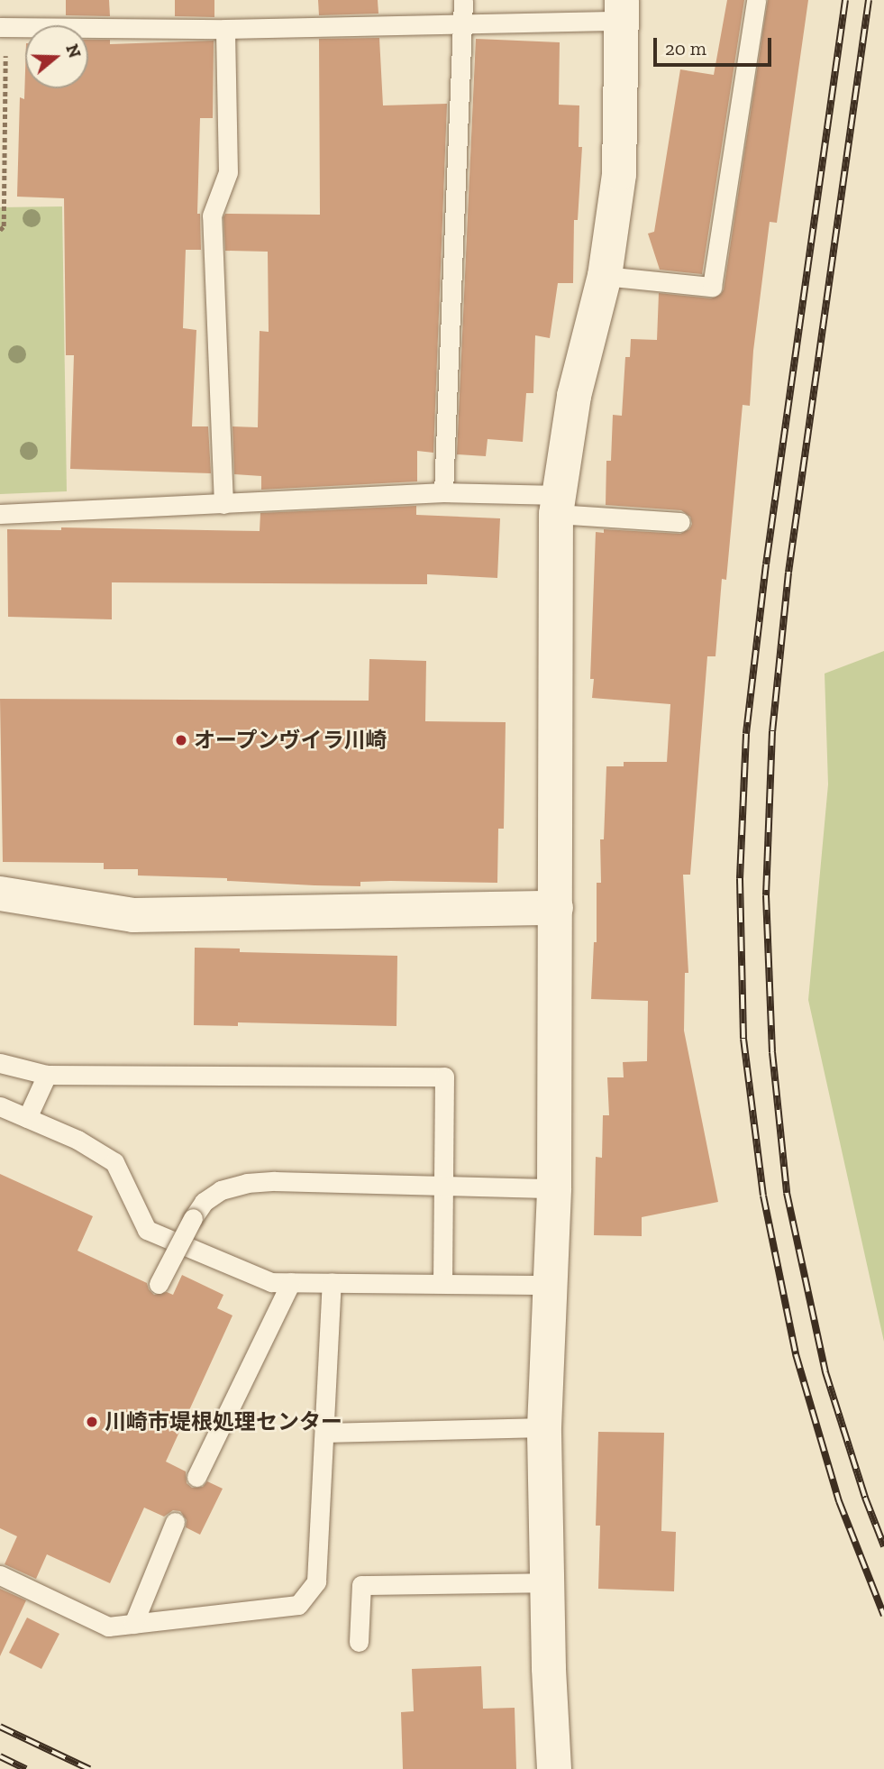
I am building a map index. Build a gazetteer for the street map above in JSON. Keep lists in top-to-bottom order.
{
  "places": ["オープンヴイラ川崎", "川崎市堤根処理センター"],
  "scale_bar": "20 m",
  "north": "right"
}
